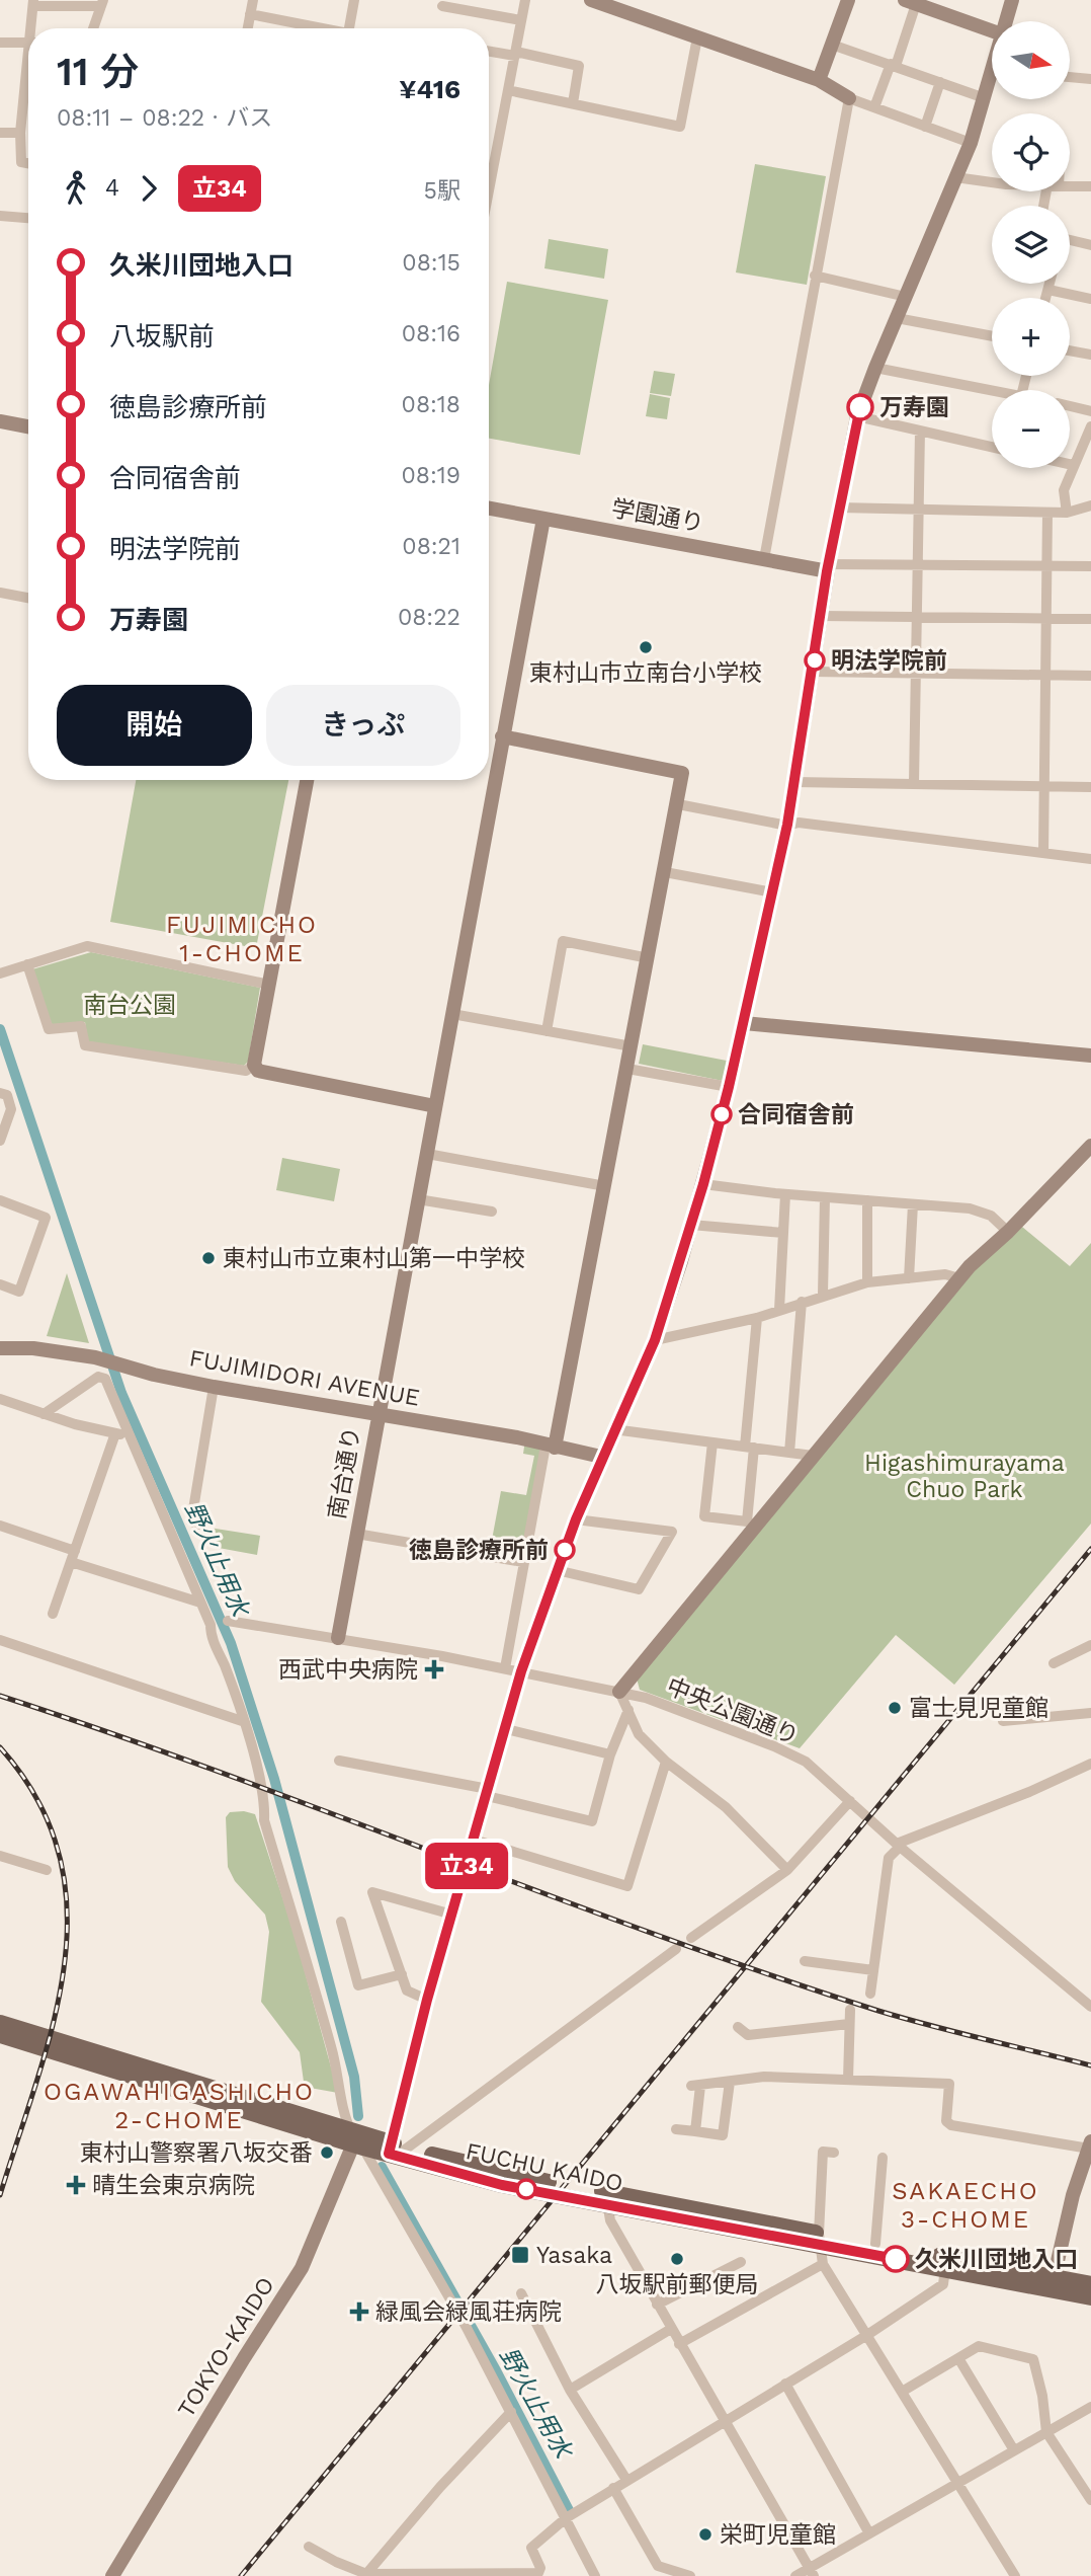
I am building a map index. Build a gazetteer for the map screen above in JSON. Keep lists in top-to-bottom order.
{
  "streets": {
    "main road": ["FUCHU KAIDO"],
    "street": [
      "学園通り",
      "FUJIMIDORI AVENUE",
      "南台通り",
      "中央公園通り",
      "TOKYO-KAIDO"
    ]
  },
  "crossings": [
    ["学園通り", "南台通り"],
    ["FUJIMIDORI AVENUE", "南台通り"],
    ["南台通り", "中央公園通り"],
    ["FUCHU KAIDO", "TOKYO-KAIDO"]
  ],
  "districts": ["FUJIMICHO 1-CHOME", "OGAWAHIGASHICHO 2-CHOME", "SAKAECHO 3-CHOME"],
  "water": ["野火止用水"],
  "parks": ["南台公園", "Higashimurayama Chuo Park"],
  "places": {
    "other": [
      "万寿園",
      "東村山市立南台小学校",
      "明法学院前",
      "合同宿舎前",
      "東村山市立東村山第一中学校",
      "徳島診療所前",
      "富士見児童館",
      "東村山警察署八坂交番",
      "八坂駅前郵便局",
      "久米川団地入口",
      "栄町児童館"
    ],
    "health": ["西武中央病院", "晴生会東京病院", "緑風会緑風荘病院"],
    "transit": ["Yasaka"]
  },
  "lines": ["bus line 立34"],
  "north": "right",
  "page": {
    "on_map": "立34",
    "map_buttons": ["+", "−"],
    "heading": ["11 分", "08:11 – 08:22 · バス", "¥416"],
    "legs": ["4", "立34", "5駅"],
    "list": [
      {
        "name": "久米川団地入口",
        "value": "08:15"
      },
      {
        "name": "八坂駅前",
        "value": "08:16"
      },
      {
        "name": "徳島診療所前",
        "value": "08:18"
      },
      {
        "name": "合同宿舎前",
        "value": "08:19"
      },
      {
        "name": "明法学院前",
        "value": "08:21"
      },
      {
        "name": "万寿園",
        "value": "08:22"
      }
    ],
    "buttons": ["開始", "きっぷ"]
  }
}
